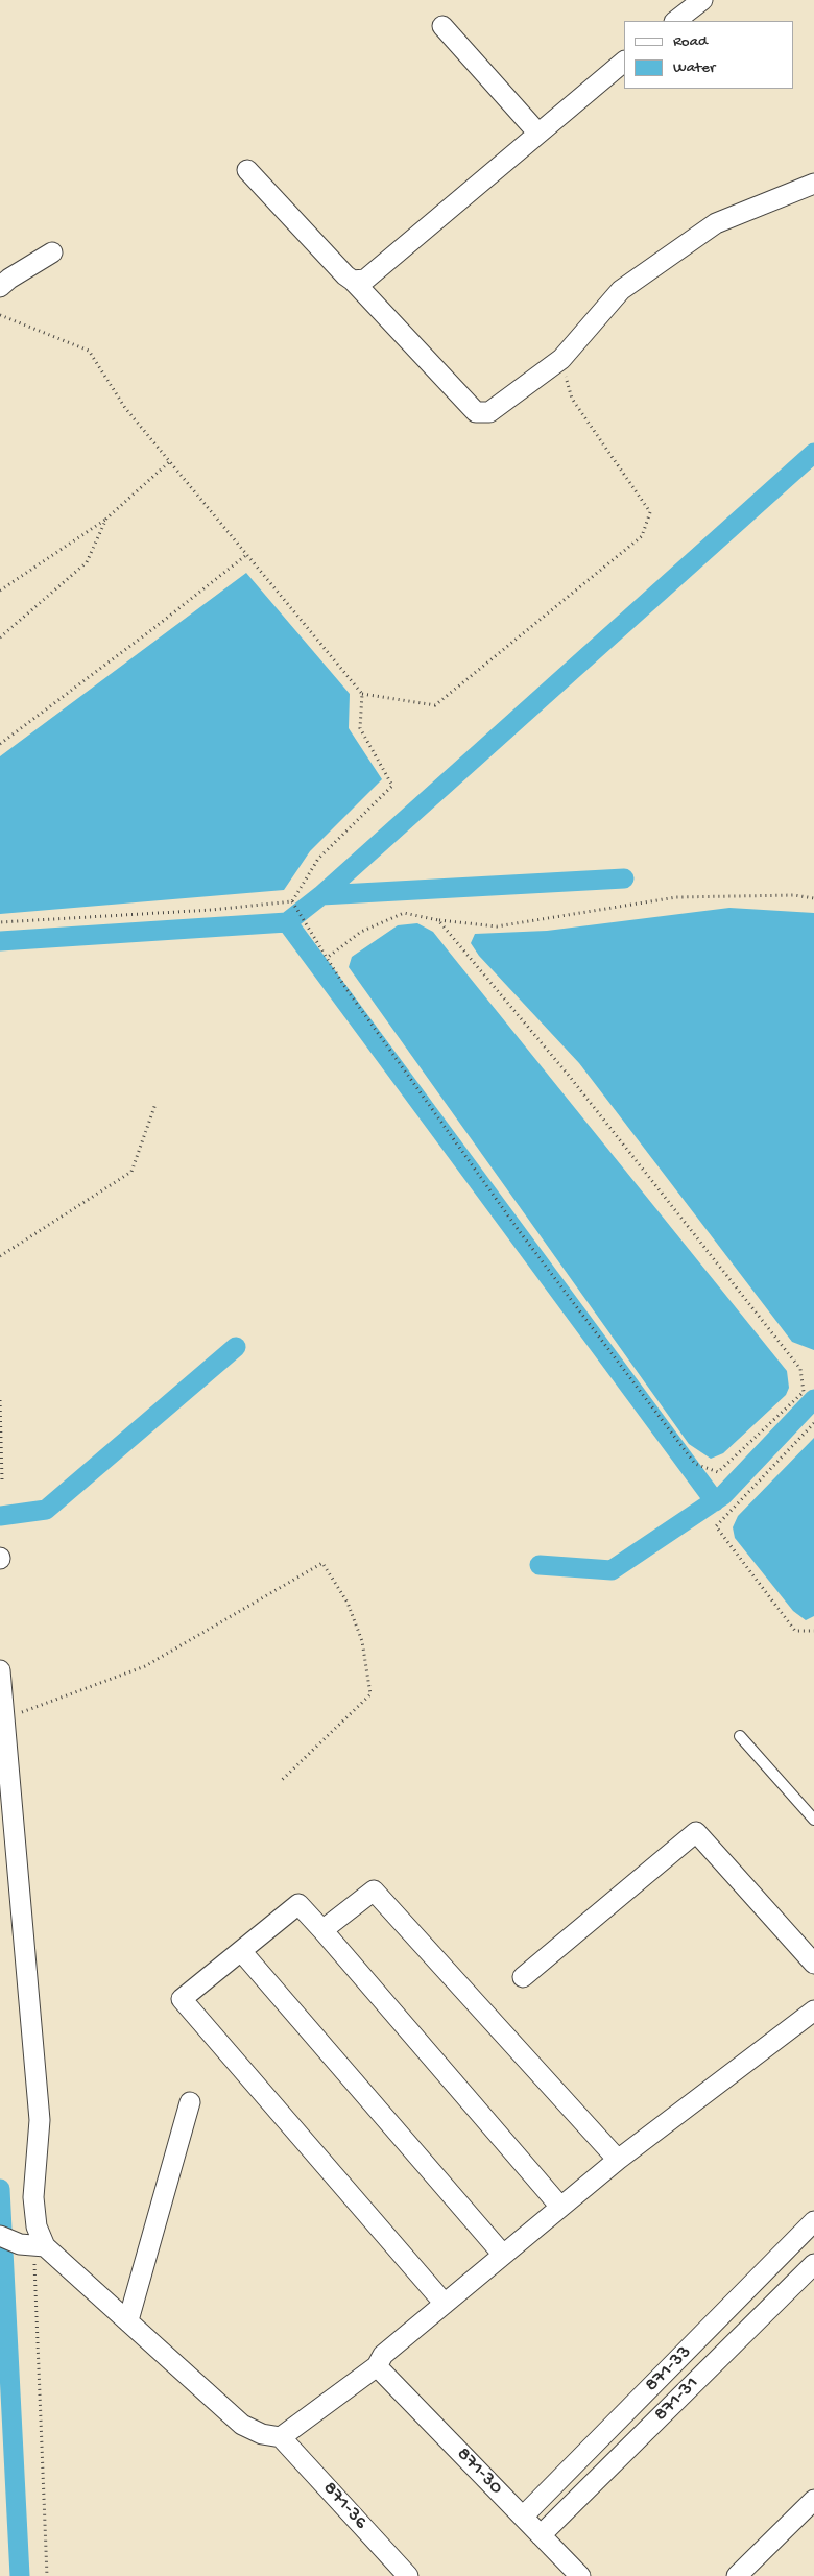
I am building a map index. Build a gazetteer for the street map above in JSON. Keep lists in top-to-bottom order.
{
  "streets": {
    "street": [
      "871-33",
      "871-31",
      "871-30",
      "871-36"
    ]
  },
  "crossings": [
    ["871-33", "871-30"],
    ["871-31", "871-30"]
  ],
  "legend": ["Road", "Water"]
}
